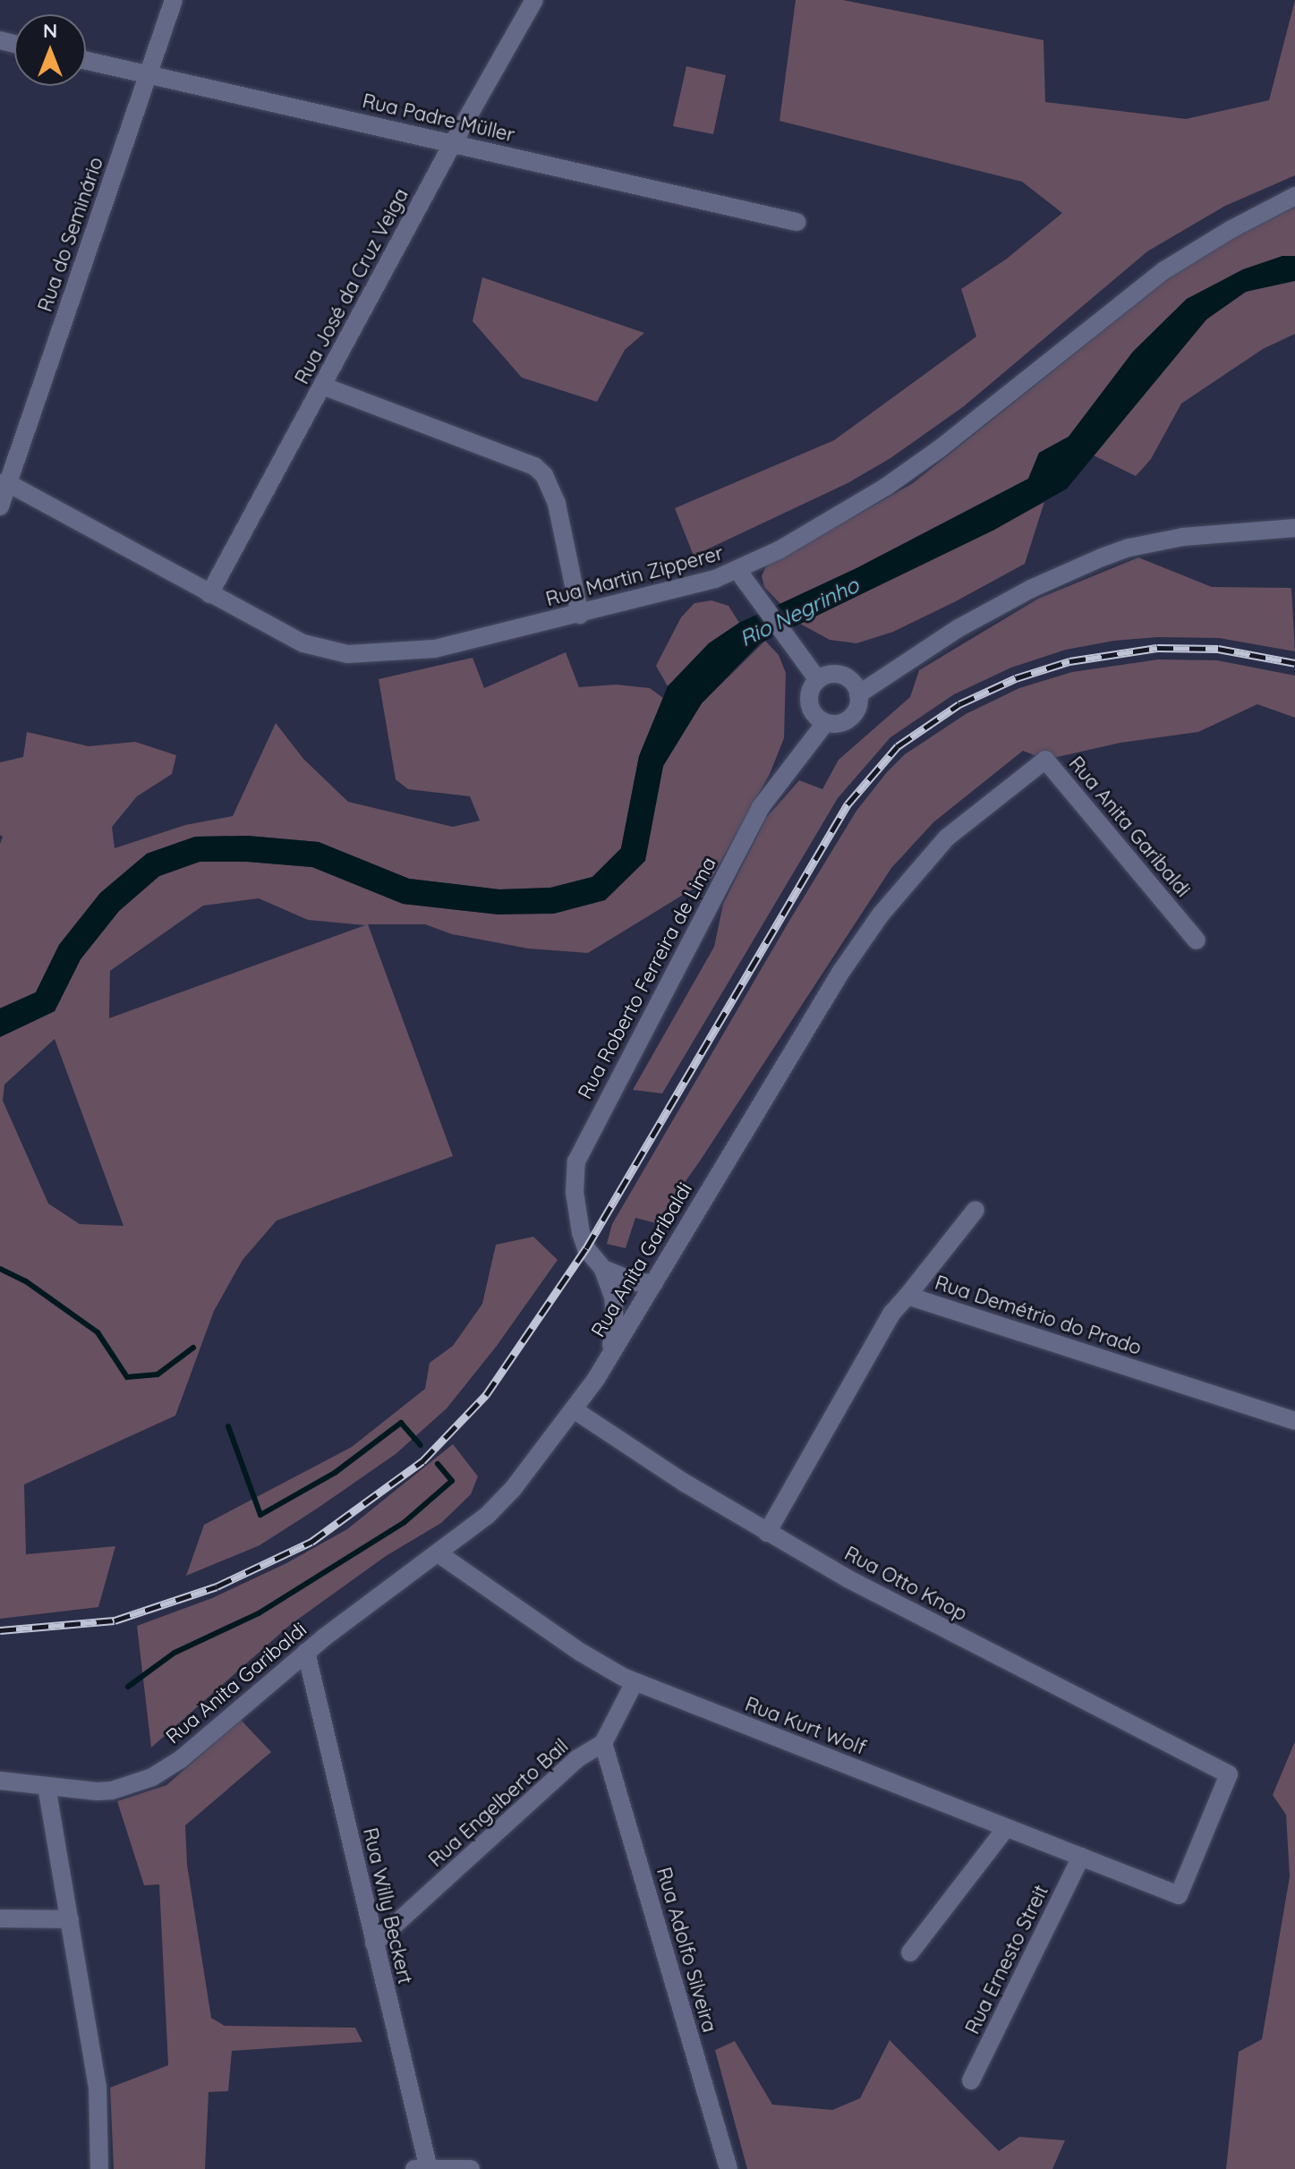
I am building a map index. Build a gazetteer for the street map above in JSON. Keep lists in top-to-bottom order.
{
  "streets": {
    "street": [
      "Rua Padre Müller",
      "Rua do Seminário",
      "Rua José da Cruz Veiga",
      "Rua Martin Zipperer",
      "Rua Anita Garibaldi",
      "Rua Roberto Ferreira de Lima",
      "Rua Demétrio do Prado",
      "Rua Otto Knop",
      "Rua Kurt Wolf",
      "Rua Engelberto Bail",
      "Rua Willy Beckert",
      "Rua Adolfo Silveira",
      "Rua Ernesto Streit"
    ]
  },
  "crossings": [
    ["Rua Padre Müller", "Rua do Seminário"],
    ["Rua Padre Müller", "Rua José da Cruz Veiga"],
    ["Rua do Seminário", "Rua Martin Zipperer"],
    ["Rua José da Cruz Veiga", "Rua Martin Zipperer"],
    ["Rua Anita Garibaldi", "Rua Roberto Ferreira de Lima"],
    ["Rua Anita Garibaldi", "Rua Otto Knop"],
    ["Rua Anita Garibaldi", "Rua Kurt Wolf"],
    ["Rua Anita Garibaldi", "Rua Willy Beckert"],
    ["Rua Demétrio do Prado", "Rua Otto Knop"],
    ["Rua Otto Knop", "Rua Kurt Wolf"],
    ["Rua Kurt Wolf", "Rua Ernesto Streit"],
    ["Rua Engelberto Bail", "Rua Willy Beckert"],
    ["Rua Engelberto Bail", "Rua Adolfo Silveira"]
  ],
  "water": ["Rio Negrinho"],
  "north": "top"
}
